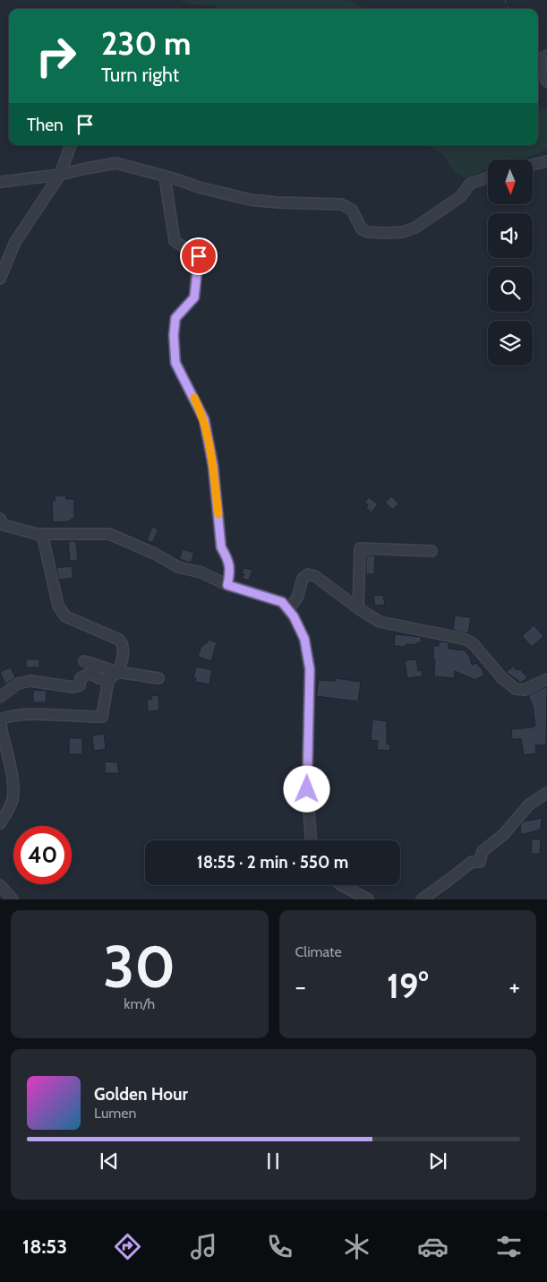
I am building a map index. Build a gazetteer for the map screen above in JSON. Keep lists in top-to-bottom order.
{
  "north": "bottom",
  "page": {
    "turn": ["230 m", "Turn right"],
    "then": "Then",
    "limit": "40",
    "trip": "18:55 · 2 min · 550 m",
    "tile": [
      ["30", "km/h"],
      "Climate"
    ],
    "heat": ["−", "19°", "+"],
    "song": ["Golden Hour", "Lumen"],
    "tabs": "18:53"
  }
}
